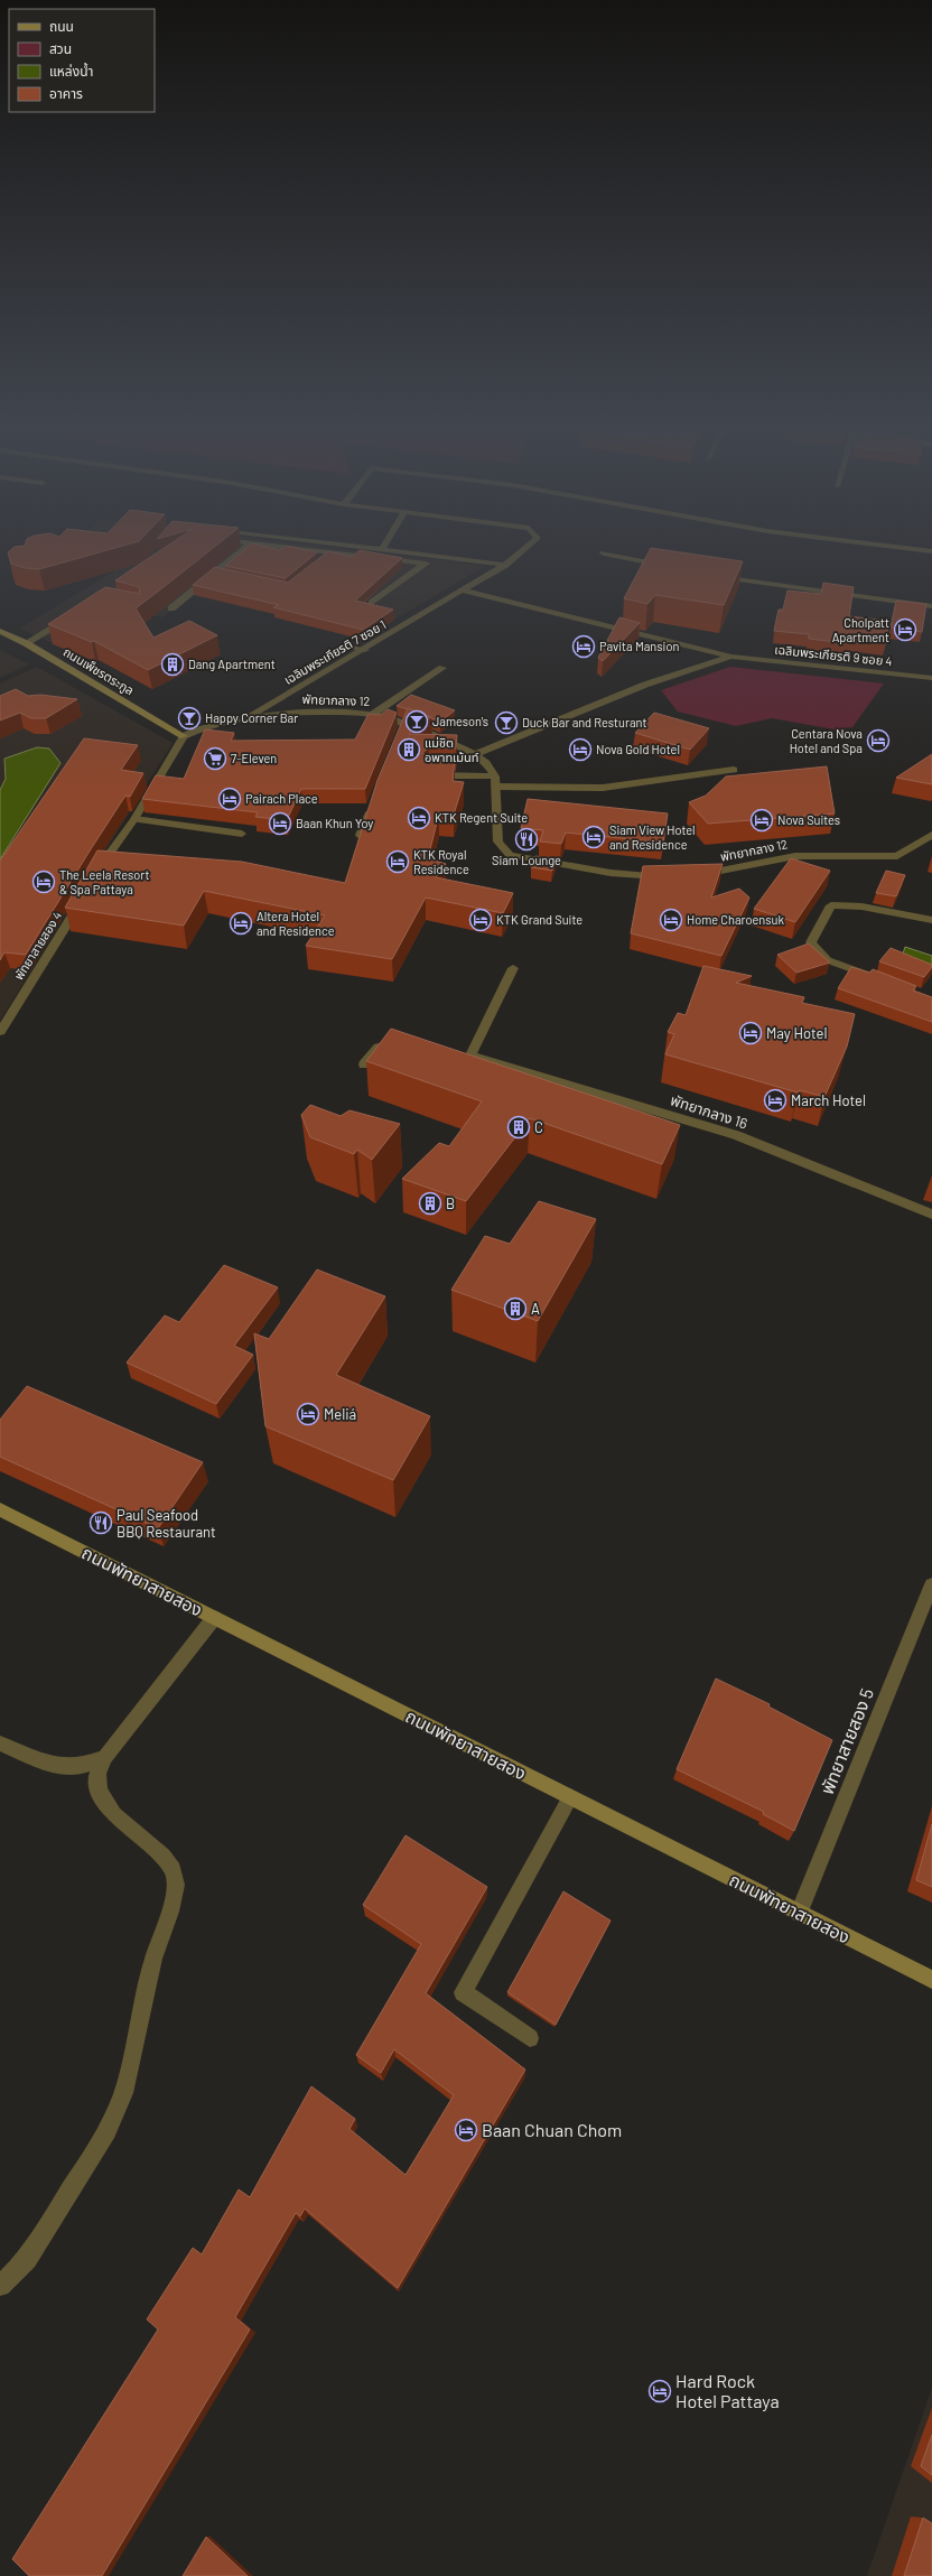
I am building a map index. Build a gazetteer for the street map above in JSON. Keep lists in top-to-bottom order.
{
  "streets": {
    "main road": ["ถนนเพ็ชรตระกูล", "ถนนพัทยาสายสอง"],
    "street": [
      "เฉลิมพระเกียรติ 7 ซอย 1",
      "เฉลิมพระเกียรติ 9 ซอย 4",
      "พัทยากลาง 12",
      "พัทยาสายสอง 4",
      "พัทยากลาง 16",
      "พัทยาสายสอง 5"
    ]
  },
  "crossings": [
    ["เฉลิมพระเกียรติ 7 ซอย 1", "เฉลิมพระเกียรติ 9 ซอย 4"],
    ["เฉลิมพระเกียรติ 7 ซอย 1", "พัทยากลาง 12"],
    ["ถนนเพ็ชรตระกูล", "พัทยากลาง 12"],
    ["ถนนพัทยาสายสอง", "พัทยาสายสอง 5"]
  ],
  "places": {
    "hotel": [
      "Cholpatt Apartment",
      "Pavita Mansion",
      "Centara Nova Hotel and Spa",
      "Nova Gold Hotel",
      "Pairach Place",
      "KTK Regent Suite",
      "Nova Suites",
      "Baan Khun Yoy",
      "Siam View Hotel and Residence",
      "KTK Royal Residence",
      "The Leela Resort & Spa Pattaya",
      "KTK Grand Suite",
      "Home Charoensuk",
      "Altera Hotel and Residence",
      "May Hotel",
      "March Hotel",
      "Meliá",
      "Baan Chuan Chom",
      "Hard Rock Hotel Pattaya"
    ],
    "building": [
      "Dang Apartment",
      "แม่ชิต อพาทเม้นท์",
      "C",
      "B",
      "A"
    ],
    "bar": ["Happy Corner Bar", "Jameson's", "Duck Bar and Resturant"],
    "supermarket": ["7-Eleven"],
    "restaurant": ["Siam Lounge", "Paul Seafood BBQ Restaurant"]
  },
  "legend": [
    "ถนน",
    "สวน",
    "แหล่งน้ำ",
    "อาคาร"
  ]
}
